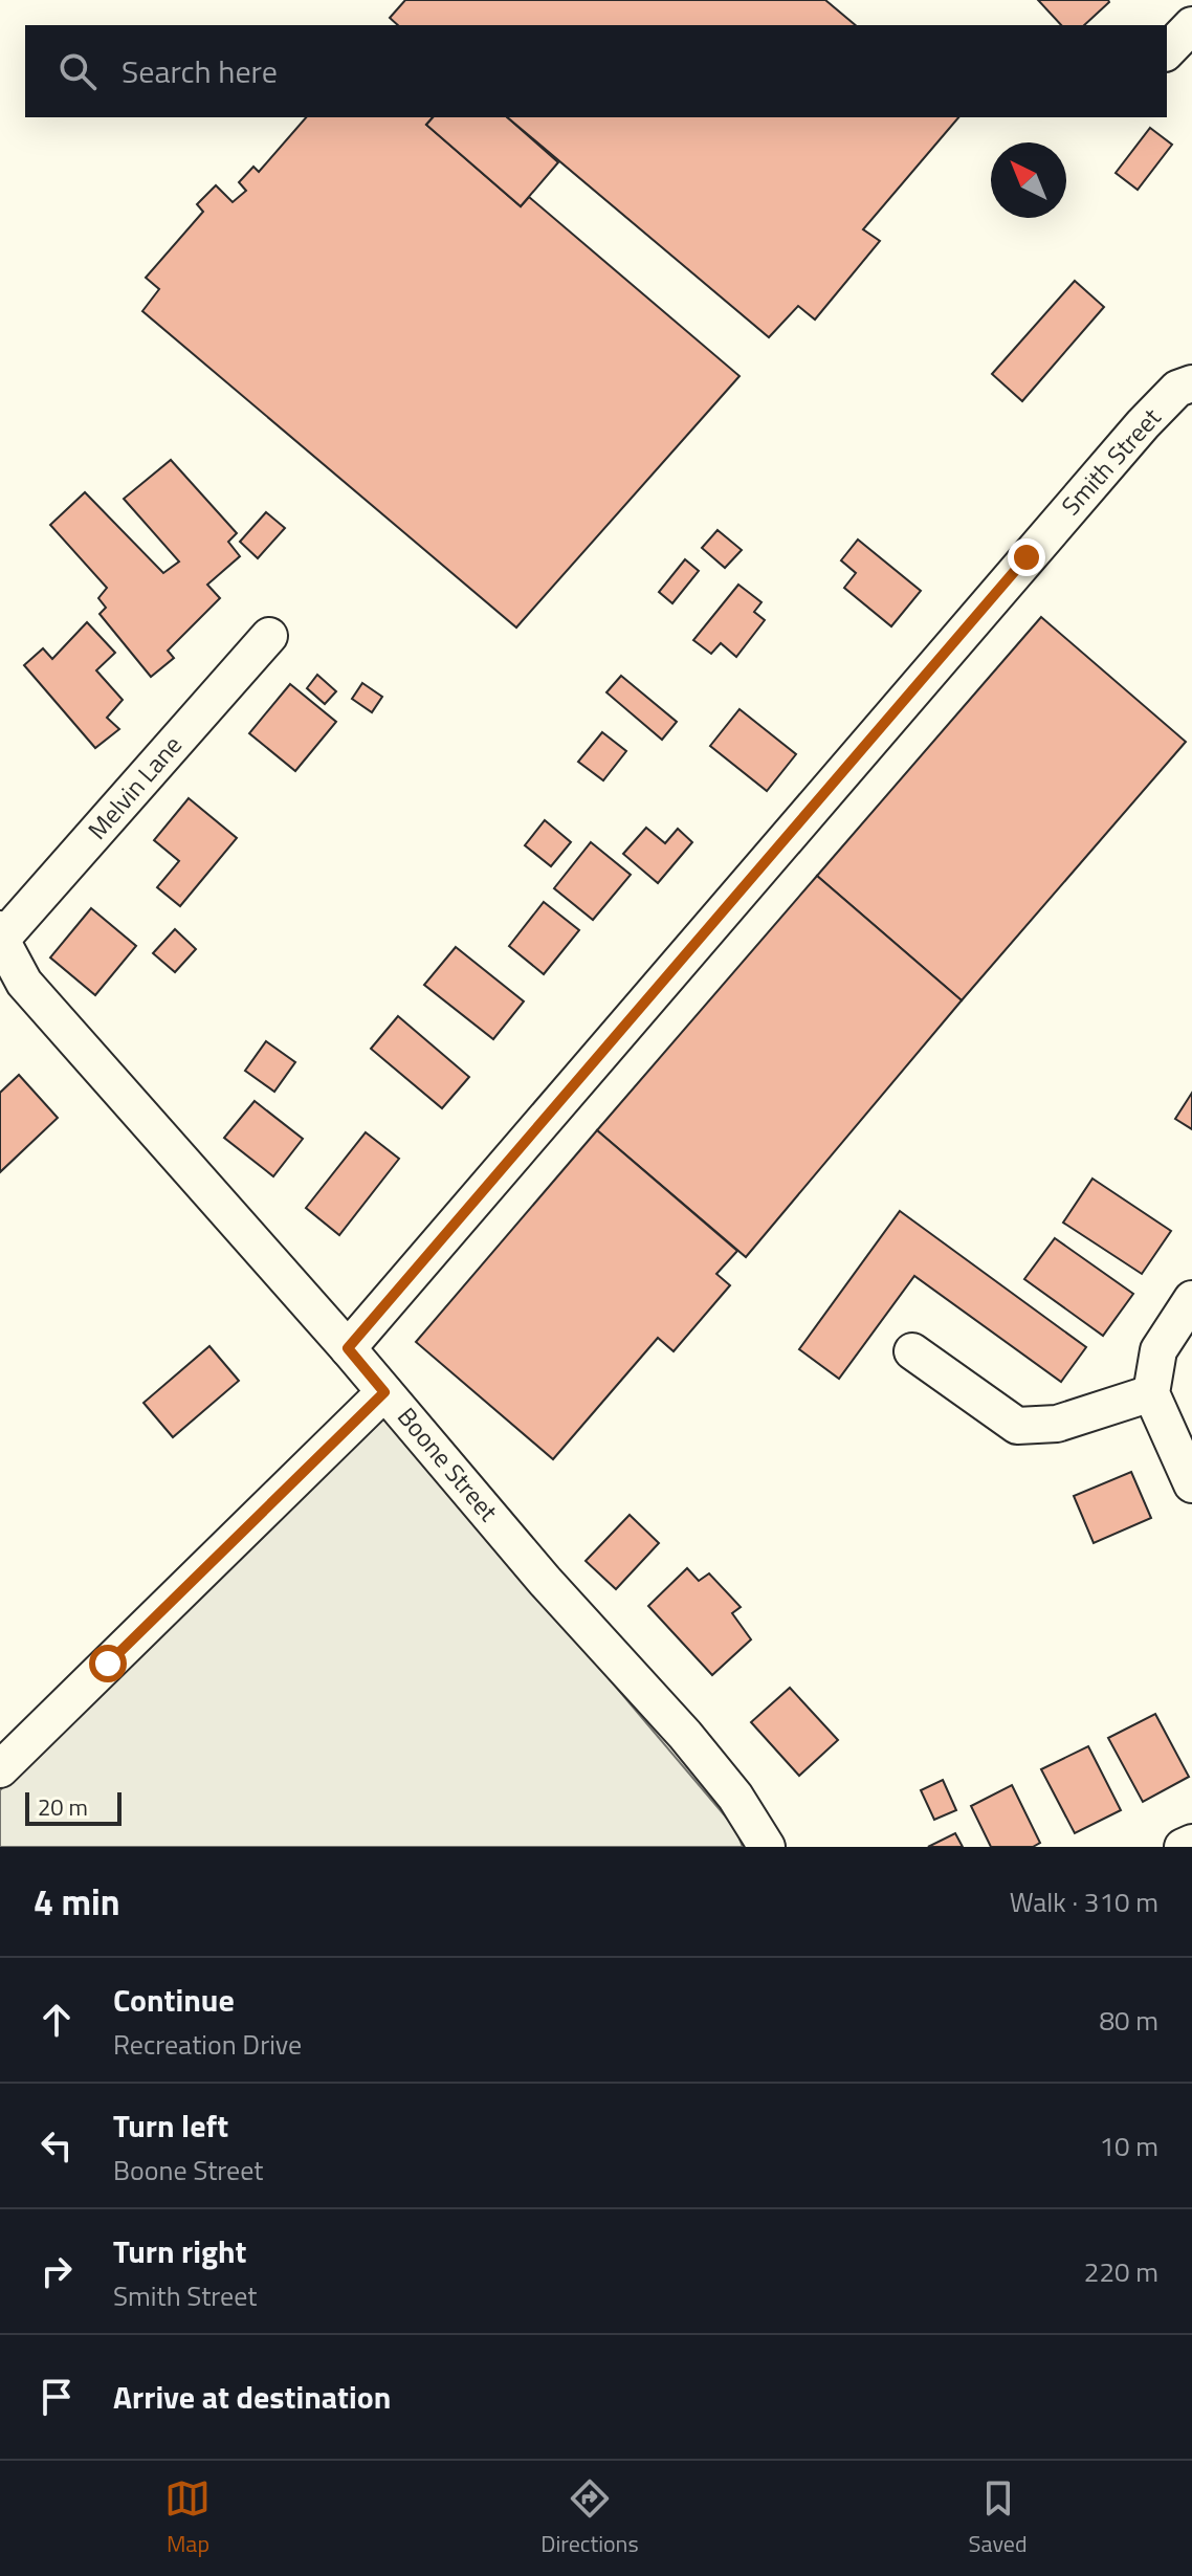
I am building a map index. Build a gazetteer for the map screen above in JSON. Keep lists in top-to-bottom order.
{
  "streets": {
    "street": ["Smith Street", "Melvin Lane", "Boone Street"]
  },
  "crossings": [
    ["Smith Street", "Boone Street"],
    ["Melvin Lane", "Boone Street"]
  ],
  "scale_bar": "20 m",
  "north": "top left",
  "page": {
    "search": "Search here",
    "scale": "20 m",
    "heading": ["4 min", "Walk · 310 m"],
    "list": [
      ["Continue", "Recreation Drive", "80 m"],
      ["Turn left", "Boone Street", "10 m"],
      ["Turn right", "Smith Street", "220 m"],
      "Arrive at destination"
    ],
    "nav": ["Map", "Directions", "Saved"]
  }
}
